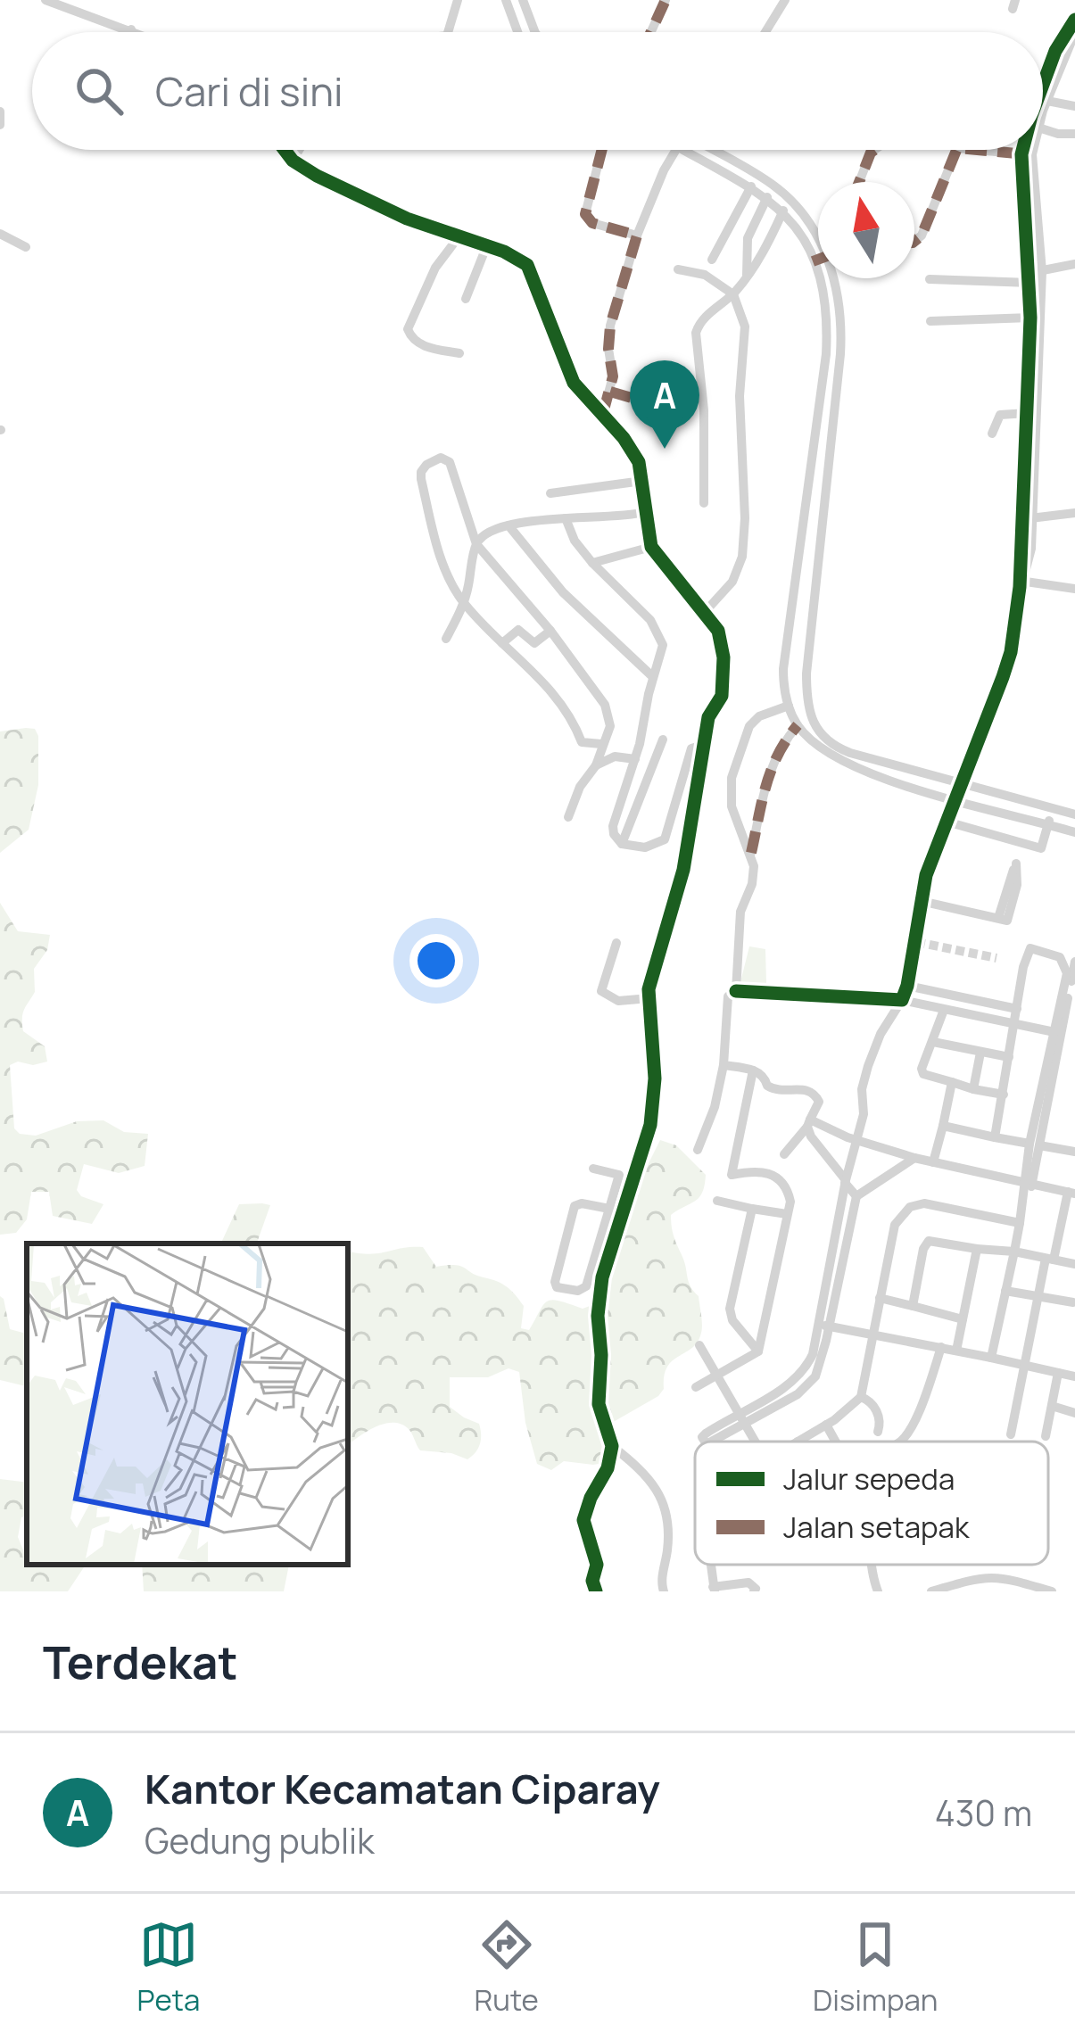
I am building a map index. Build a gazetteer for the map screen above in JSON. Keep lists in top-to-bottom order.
{
  "legend": ["Jalur sepeda", "Jalan setapak"],
  "north": "top",
  "page": {
    "search": "Cari di sini",
    "pins": "A",
    "heading": "Terdekat",
    "list": [
      {
        "mark": "A",
        "name": "Kantor Kecamatan Ciparay",
        "note": "Gedung publik",
        "value": "430 m"
      }
    ],
    "nav": ["Peta", "Rute", "Disimpan"]
  }
}
